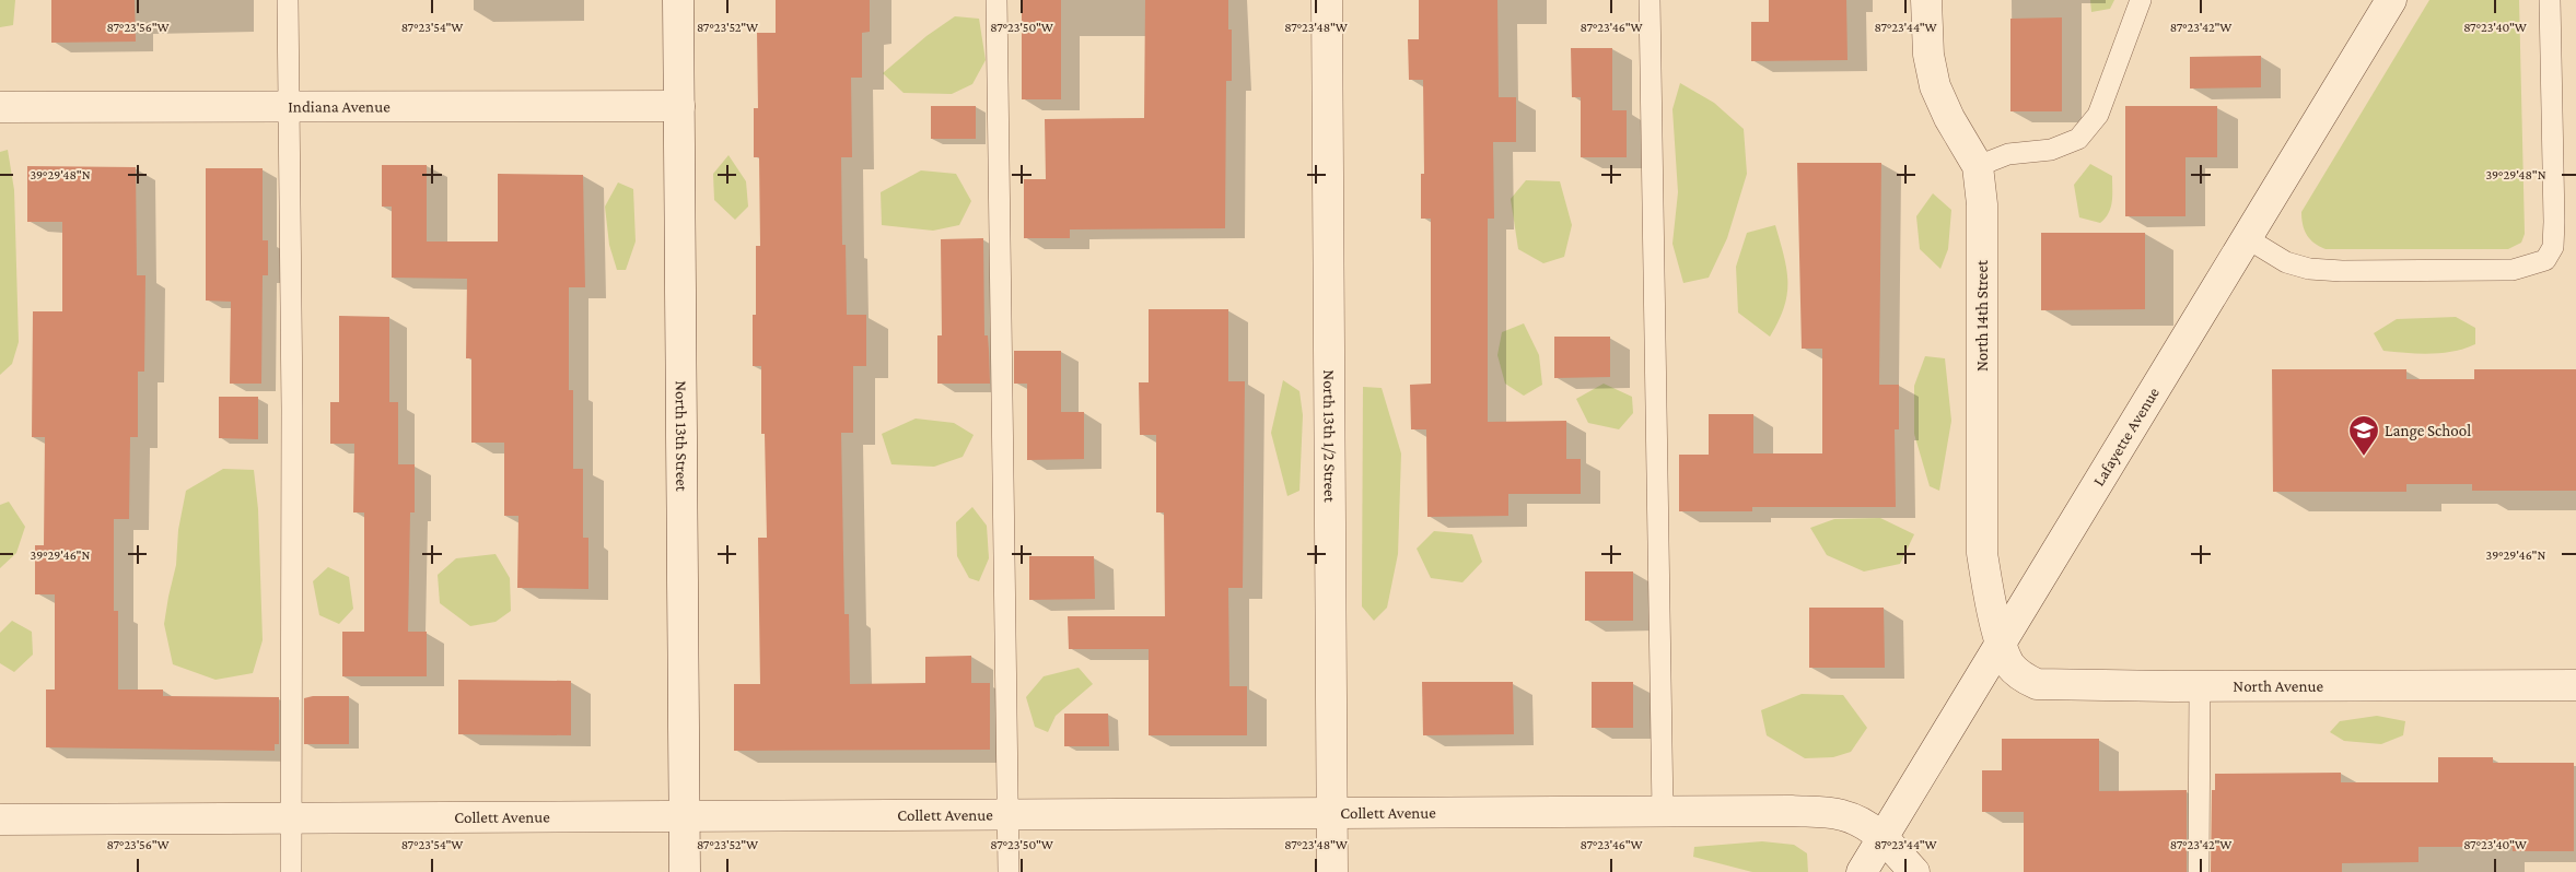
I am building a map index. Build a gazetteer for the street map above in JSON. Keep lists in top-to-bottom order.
{
  "streets": {
    "street": [
      "Indiana Avenue",
      "North 14th Street",
      "North 13th Street",
      "North 13th 1/2 Street",
      "Lafayette Avenue",
      "North Avenue",
      "Collett Avenue"
    ]
  },
  "crossings": [
    ["Indiana Avenue", "North 13th Street"],
    ["North 14th Street", "Lafayette Avenue"],
    ["North 14th Street", "North Avenue"],
    ["North 13th Street", "Collett Avenue"],
    ["North 13th 1/2 Street", "Collett Avenue"],
    ["Lafayette Avenue", "North Avenue"],
    ["Lafayette Avenue", "Collett Avenue"]
  ],
  "places": {
    "school or university": ["Lange School"]
  },
  "coordinates": [
    "87°23'56\"W",
    "87°23'54\"W",
    "87°23'52\"W",
    "87°23'50\"W",
    "87°23'48\"W",
    "87°23'46\"W",
    "87°23'44\"W",
    "87°23'42\"W",
    "87°23'40\"W",
    "39°29'48\"N",
    "39°29'46\"N"
  ]
}
